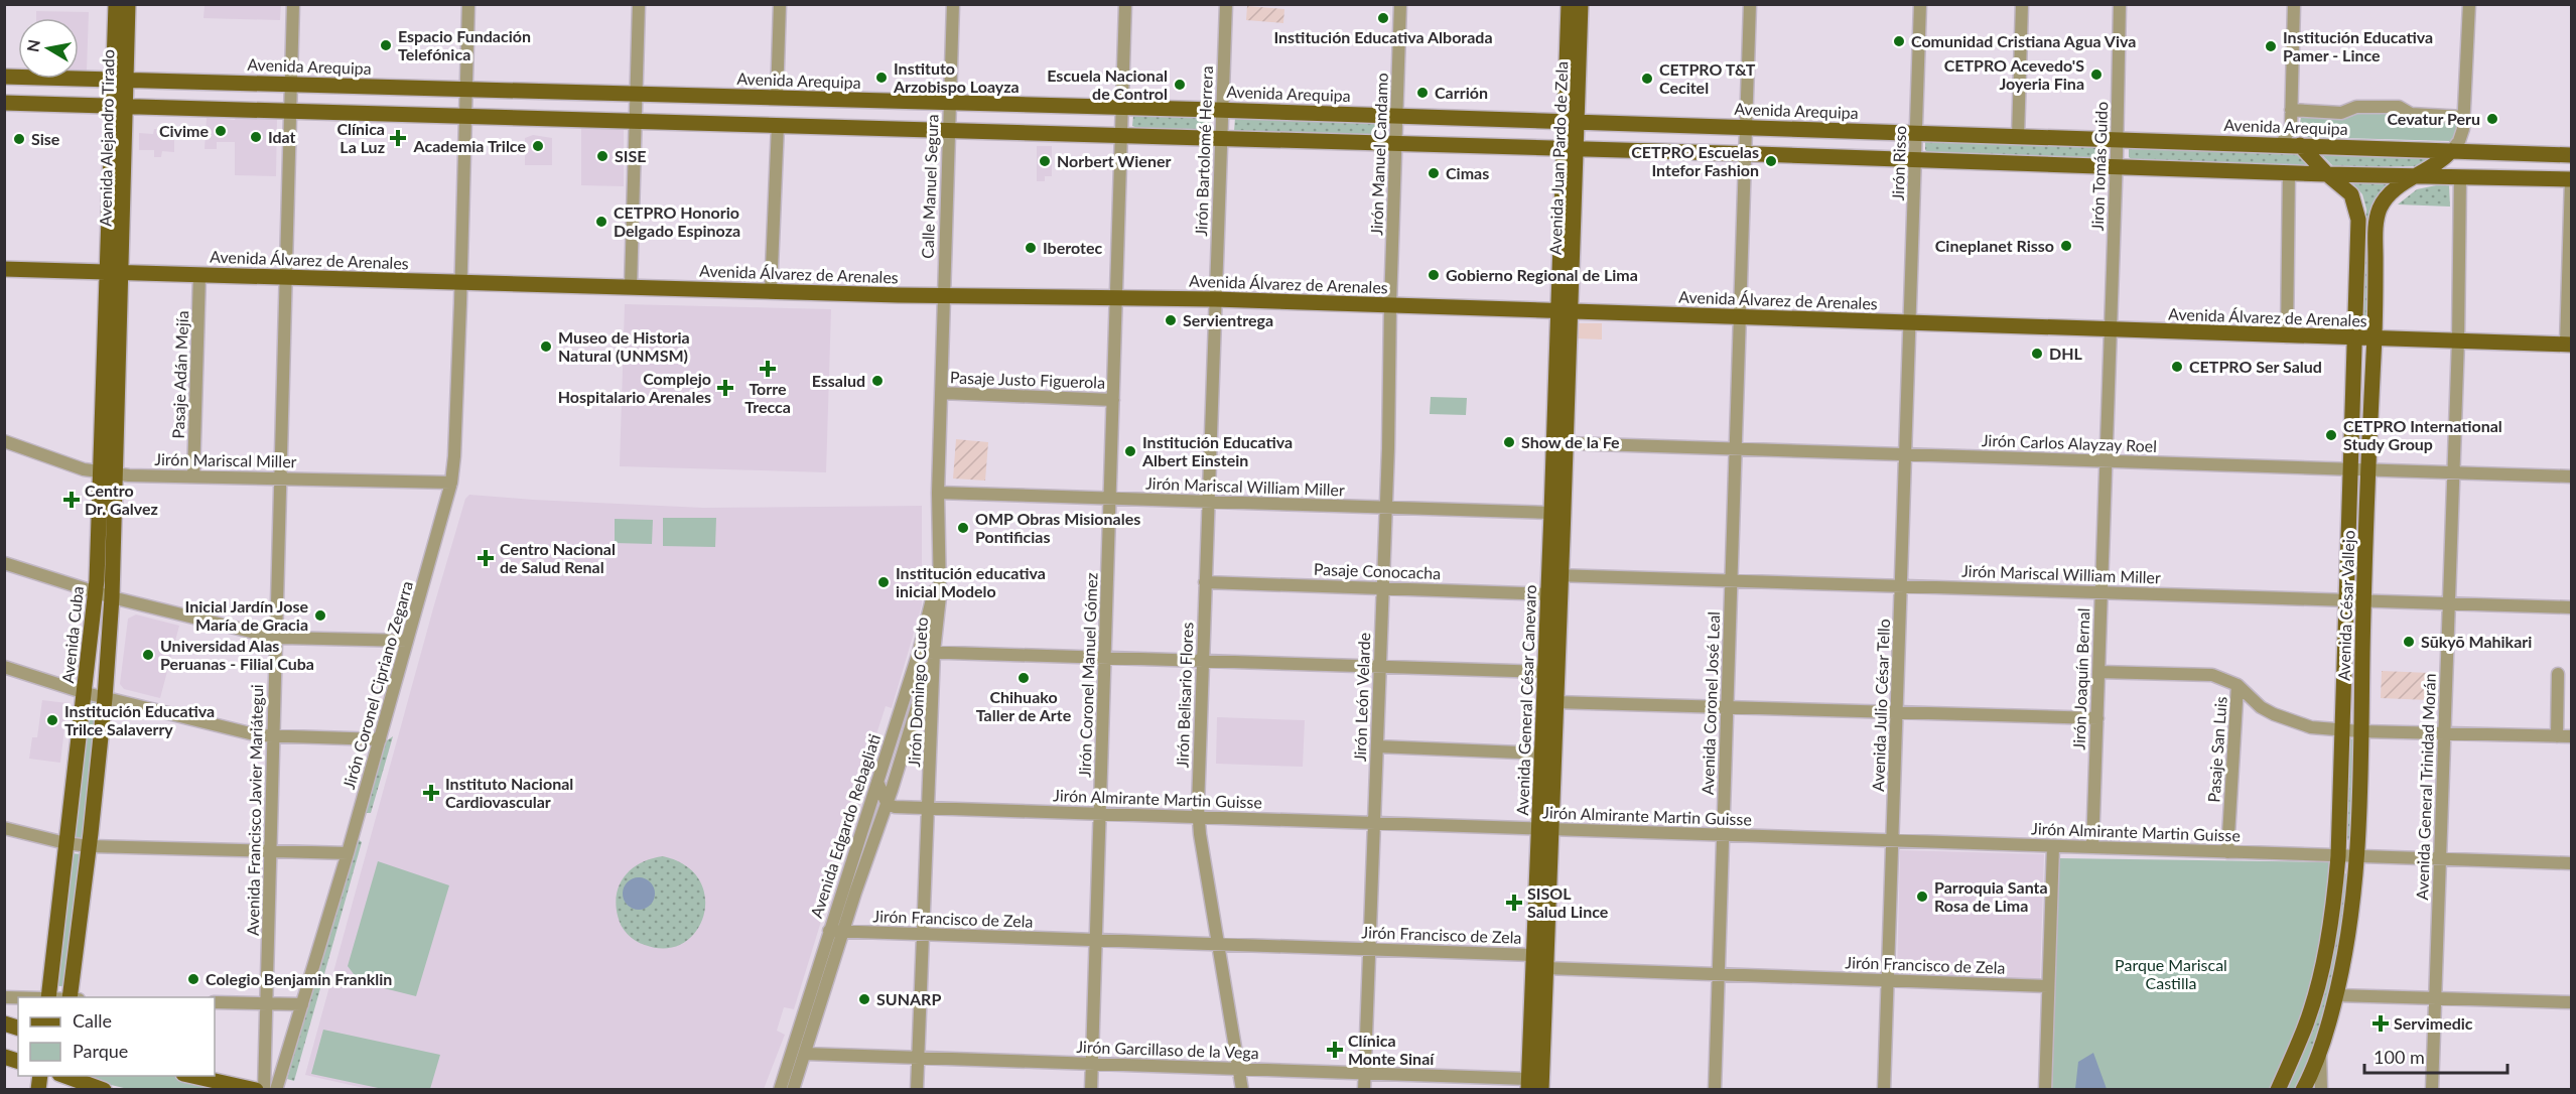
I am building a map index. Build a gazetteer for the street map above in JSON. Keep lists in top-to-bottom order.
{
  "streets": {
    "main road": [
      "Avenida Arequipa",
      "Avenida Alejandro Tirado",
      "Avenida Juan Pardo de Zela",
      "Avenida Álvarez de Arenales",
      "Avenida César Vallejo",
      "Avenida Cuba",
      "Avenida General César Canevaro"
    ],
    "street": [
      "Jirón Bartolomé Herrera",
      "Jirón Manuel Candamo",
      "Jirón Risso",
      "Jirón Tomás Guido",
      "Calle Manuel Segura",
      "Pasaje Adán Mejía",
      "Pasaje Justo Figuerola",
      "Jirón Carlos Alayzay Roel",
      "Jirón Mariscal Miller",
      "Jirón Mariscal William Miller",
      "Pasaje Conocacha",
      "Jirón Coronel Manuel Gómez",
      "Jirón Joaquín Bernal",
      "Jirón Coronel Cipriano Zegarra",
      "Jirón Domingo Cueto",
      "Jirón Belisario Flores",
      "Jirón León Velarde",
      "Avenida Coronel José Leal",
      "Avenida Julio César Tello",
      "Pasaje San Luis",
      "Avenida General Trinidad Morán",
      "Jirón Almirante Martin Guisse",
      "Avenida Francisco Javier Mariátegui",
      "Avenida Edgardo Rebagliati",
      "Jirón Francisco de Zela",
      "Jirón Garcillaso de la Vega"
    ]
  },
  "crossings": [
    ["Avenida Arequipa", "Avenida Alejandro Tirado"],
    ["Avenida Arequipa", "Jirón Bartolomé Herrera"],
    ["Avenida Arequipa", "Jirón Manuel Candamo"],
    ["Avenida Arequipa", "Avenida Juan Pardo de Zela"],
    ["Avenida Arequipa", "Jirón Risso"],
    ["Avenida Arequipa", "Jirón Tomás Guido"],
    ["Avenida Arequipa", "Calle Manuel Segura"],
    ["Avenida Arequipa", "Avenida César Vallejo"],
    ["Avenida Arequipa", "Jirón Coronel Manuel Gómez"],
    ["Avenida Arequipa", "Jirón Coronel Cipriano Zegarra"],
    ["Avenida Arequipa", "Avenida Coronel José Leal"],
    ["Avenida Arequipa", "Avenida Francisco Javier Mariátegui"],
    ["Avenida Alejandro Tirado", "Avenida Álvarez de Arenales"],
    ["Avenida Alejandro Tirado", "Avenida Cuba"],
    ["Jirón Bartolomé Herrera", "Avenida Álvarez de Arenales"],
    ["Jirón Bartolomé Herrera", "Jirón Belisario Flores"],
    ["Jirón Manuel Candamo", "Avenida Álvarez de Arenales"],
    ["Jirón Manuel Candamo", "Jirón León Velarde"],
    ["Avenida Juan Pardo de Zela", "Avenida Álvarez de Arenales"],
    ["Avenida Juan Pardo de Zela", "Avenida General César Canevaro"],
    ["Jirón Risso", "Avenida Álvarez de Arenales"],
    ["Jirón Risso", "Avenida Julio César Tello"],
    ["Jirón Tomás Guido", "Avenida Álvarez de Arenales"],
    ["Jirón Tomás Guido", "Jirón Joaquín Bernal"],
    ["Calle Manuel Segura", "Avenida Álvarez de Arenales"],
    ["Calle Manuel Segura", "Jirón Domingo Cueto"],
    ["Avenida Álvarez de Arenales", "Pasaje Adán Mejía"],
    ["Avenida Álvarez de Arenales", "Avenida César Vallejo"],
    ["Avenida Álvarez de Arenales", "Avenida Cuba"],
    ["Avenida Álvarez de Arenales", "Jirón Coronel Manuel Gómez"],
    ["Avenida Álvarez de Arenales", "Jirón Joaquín Bernal"],
    ["Avenida Álvarez de Arenales", "Jirón Coronel Cipriano Zegarra"],
    ["Avenida Álvarez de Arenales", "Jirón Domingo Cueto"],
    ["Avenida Álvarez de Arenales", "Jirón Belisario Flores"],
    ["Avenida Álvarez de Arenales", "Jirón León Velarde"],
    ["Avenida Álvarez de Arenales", "Avenida General César Canevaro"],
    ["Avenida Álvarez de Arenales", "Avenida Coronel José Leal"],
    ["Avenida Álvarez de Arenales", "Avenida Julio César Tello"],
    ["Avenida Álvarez de Arenales", "Avenida General Trinidad Morán"],
    ["Avenida Álvarez de Arenales", "Avenida Francisco Javier Mariátegui"],
    ["Pasaje Adán Mejía", "Jirón Mariscal Miller"],
    ["Pasaje Justo Figuerola", "Jirón Coronel Manuel Gómez"],
    ["Pasaje Justo Figuerola", "Jirón Domingo Cueto"],
    ["Jirón Carlos Alayzay Roel", "Avenida César Vallejo"],
    ["Jirón Carlos Alayzay Roel", "Jirón Joaquín Bernal"],
    ["Jirón Carlos Alayzay Roel", "Avenida General César Canevaro"],
    ["Jirón Carlos Alayzay Roel", "Avenida Coronel José Leal"],
    ["Jirón Carlos Alayzay Roel", "Avenida Julio César Tello"],
    ["Jirón Carlos Alayzay Roel", "Avenida General Trinidad Morán"],
    ["Jirón Mariscal Miller", "Avenida Cuba"],
    ["Jirón Mariscal Miller", "Jirón Coronel Cipriano Zegarra"],
    ["Jirón Mariscal Miller", "Avenida Francisco Javier Mariátegui"],
    ["Jirón Mariscal William Miller", "Avenida César Vallejo"],
    ["Jirón Mariscal William Miller", "Jirón Coronel Manuel Gómez"],
    ["Jirón Mariscal William Miller", "Jirón Joaquín Bernal"],
    ["Jirón Mariscal William Miller", "Jirón Domingo Cueto"],
    ["Jirón Mariscal William Miller", "Jirón Belisario Flores"],
    ["Jirón Mariscal William Miller", "Jirón León Velarde"],
    ["Jirón Mariscal William Miller", "Avenida General César Canevaro"],
    ["Jirón Mariscal William Miller", "Avenida Coronel José Leal"],
    ["Jirón Mariscal William Miller", "Avenida Julio César Tello"],
    ["Jirón Mariscal William Miller", "Avenida General Trinidad Morán"],
    ["Pasaje Conocacha", "Jirón Belisario Flores"],
    ["Pasaje Conocacha", "Jirón León Velarde"],
    ["Pasaje Conocacha", "Avenida General César Canevaro"],
    ["Avenida César Vallejo", "Jirón Almirante Martin Guisse"],
    ["Jirón Coronel Manuel Gómez", "Jirón Almirante Martin Guisse"],
    ["Jirón Coronel Manuel Gómez", "Jirón Francisco de Zela"],
    ["Jirón Coronel Manuel Gómez", "Jirón Garcillaso de la Vega"],
    ["Jirón Joaquín Bernal", "Jirón Almirante Martin Guisse"],
    ["Jirón Domingo Cueto", "Jirón Almirante Martin Guisse"],
    ["Jirón Domingo Cueto", "Avenida Edgardo Rebagliati"],
    ["Jirón Domingo Cueto", "Jirón Francisco de Zela"],
    ["Jirón Domingo Cueto", "Jirón Garcillaso de la Vega"],
    ["Jirón Belisario Flores", "Jirón Almirante Martin Guisse"],
    ["Jirón Belisario Flores", "Jirón Francisco de Zela"],
    ["Jirón Belisario Flores", "Jirón Garcillaso de la Vega"],
    ["Jirón León Velarde", "Jirón Almirante Martin Guisse"],
    ["Jirón León Velarde", "Jirón Francisco de Zela"],
    ["Jirón León Velarde", "Jirón Garcillaso de la Vega"],
    ["Avenida General César Canevaro", "Jirón Almirante Martin Guisse"],
    ["Avenida General César Canevaro", "Jirón Francisco de Zela"],
    ["Avenida General César Canevaro", "Jirón Garcillaso de la Vega"],
    ["Avenida Coronel José Leal", "Jirón Almirante Martin Guisse"],
    ["Avenida Coronel José Leal", "Jirón Francisco de Zela"],
    ["Avenida Julio César Tello", "Jirón Almirante Martin Guisse"],
    ["Avenida Julio César Tello", "Jirón Francisco de Zela"],
    ["Pasaje San Luis", "Jirón Almirante Martin Guisse"],
    ["Avenida General Trinidad Morán", "Jirón Almirante Martin Guisse"],
    ["Jirón Almirante Martin Guisse", "Avenida Edgardo Rebagliati"],
    ["Avenida Edgardo Rebagliati", "Jirón Francisco de Zela"],
    ["Avenida Edgardo Rebagliati", "Jirón Garcillaso de la Vega"]
  ],
  "parks": ["Parque Mariscal Castilla"],
  "places": {
    "other": [
      "Institución Educativa Alborada",
      "Comunidad Cristiana Agua Viva",
      "Espacio Fundación Telefónica",
      "Institución Educativa Pamer - Lince",
      "CETPRO Acevedo'S Joyeria Fina",
      "Instituto Arzobispo Loayza",
      "CETPRO T&T Cecitel",
      "Escuela Nacional de Control",
      "Carrión",
      "Cevatur Peru",
      "Civime",
      "Idat",
      "Sise",
      "Academia Trilce",
      "SISE",
      "Norbert Wiener",
      "CETPRO Escuelas Intefor Fashion",
      "Cimas",
      "CETPRO Honorio Delgado Espinoza",
      "Cineplanet Risso",
      "Iberotec",
      "Gobierno Regional de Lima",
      "Servientrega",
      "Museo de Historia Natural (UNMSM)",
      "DHL",
      "CETPRO Ser Salud",
      "Essalud",
      "CETPRO International Study Group",
      "Show de la Fe",
      "Institución Educativa Albert Einstein",
      "OMP Obras Misionales Pontificias",
      "Institución educativa inicial Modelo",
      "Inicial Jardín Jose María de Gracia",
      "Sūkyō Mahikari",
      "Universidad Alas Peruanas - Filial Cuba",
      "Chihuako Taller de Arte",
      "Institución Educativa Trilce Salaverry",
      "Parroquia Santa Rosa de Lima",
      "Colegio Benjamin Franklin",
      "SUNARP"
    ],
    "health": [
      "Clínica La Luz",
      "Torre Trecca",
      "Complejo Hospitalario Arenales",
      "Centro Dr. Galvez",
      "Centro Nacional de Salud Renal",
      "Instituto Nacional Cardiovascular",
      "SISOL Salud Lince",
      "Servimedic",
      "Clínica Monte Sinaí"
    ]
  },
  "legend": ["Calle", "Parque"],
  "scale_bar": "100 m",
  "north": "left"
}
